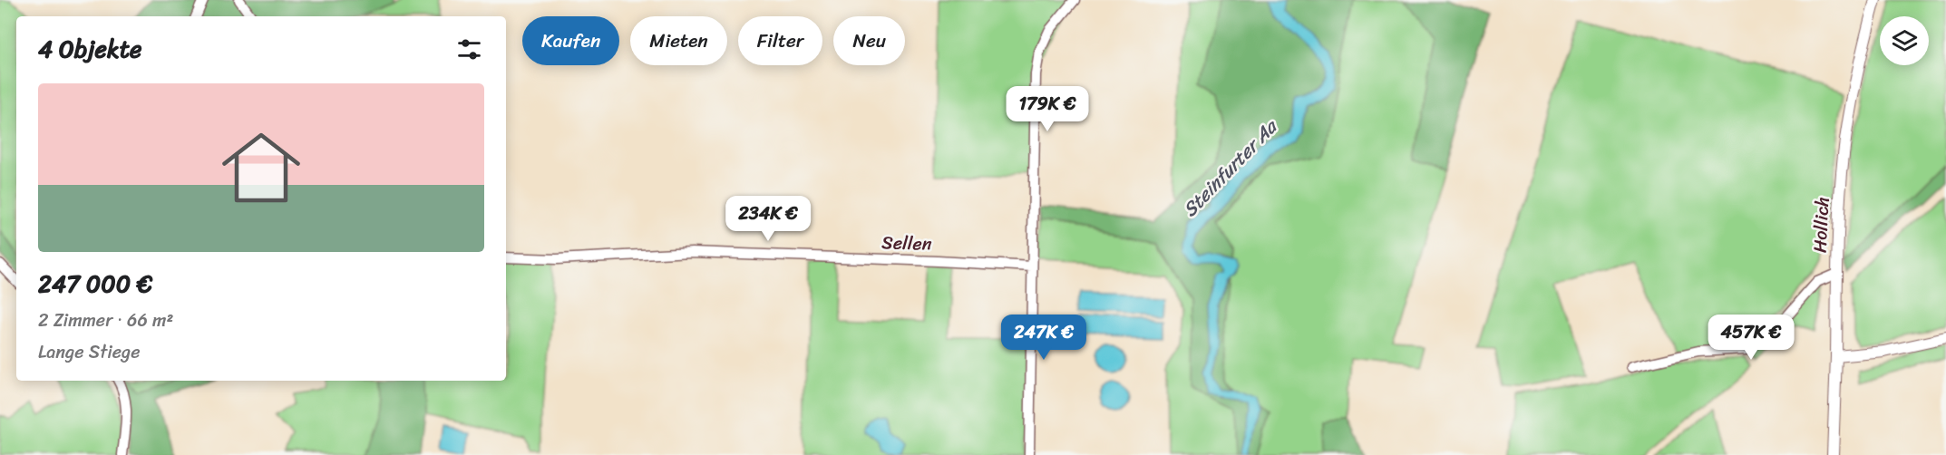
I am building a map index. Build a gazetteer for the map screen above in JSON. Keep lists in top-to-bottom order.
{
  "streets": {
    "main road": ["Hollich"],
    "street": ["Sellen"]
  },
  "water": ["Steinfurter Aa"],
  "page": {
    "chip": [
      "Kaufen",
      "Mieten",
      "Filter",
      "Neu"
    ],
    "heading": "4 Objekte",
    "list": [
      {
        "name": "247 000 €",
        "note": "2 Zimmer · 66 m² · Lange Stiege"
      }
    ],
    "price": [
      "179K €",
      "234K €",
      "247K €",
      "457K €"
    ]
  }
}
